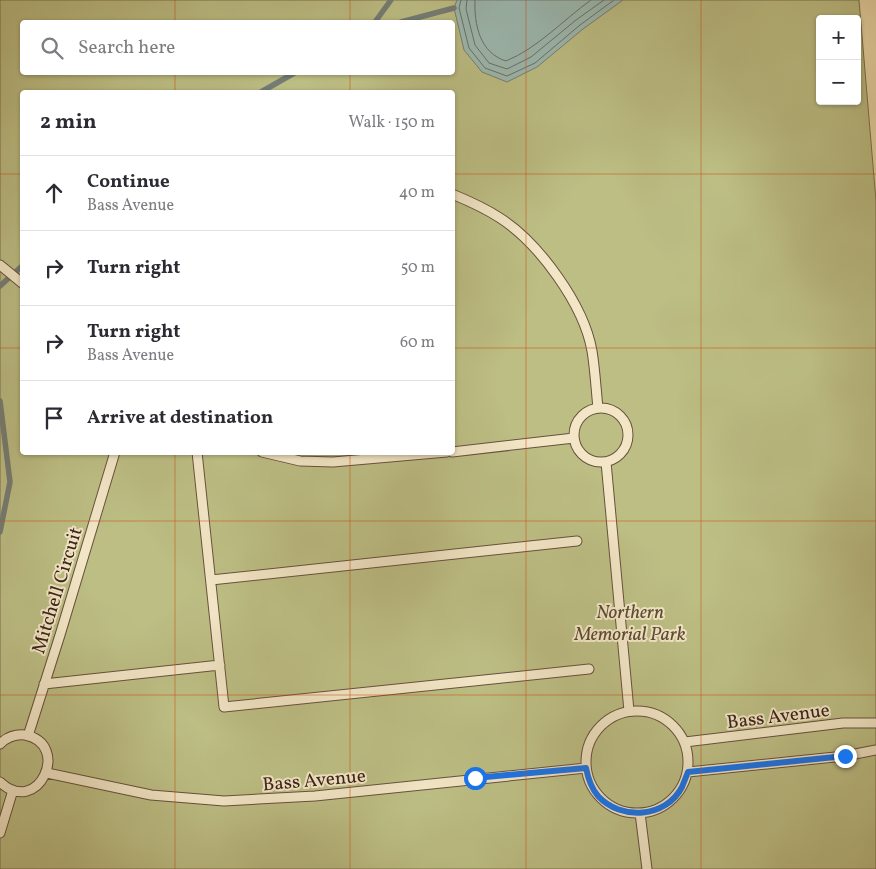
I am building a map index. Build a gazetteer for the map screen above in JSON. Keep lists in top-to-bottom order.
{
  "streets": {
    "lane": ["Mitchell Circuit", "Bass Avenue"]
  },
  "parks": ["Northern Memorial Park"],
  "page": {
    "map_buttons": ["+", "−"],
    "search": "Search here",
    "heading": ["2 min", "Walk · 150 m"],
    "list": [
      ["Continue", "Bass Avenue", "40 m"],
      ["Turn right", "50 m"],
      ["Turn right", "Bass Avenue", "60 m"],
      "Arrive at destination"
    ]
  }
}
